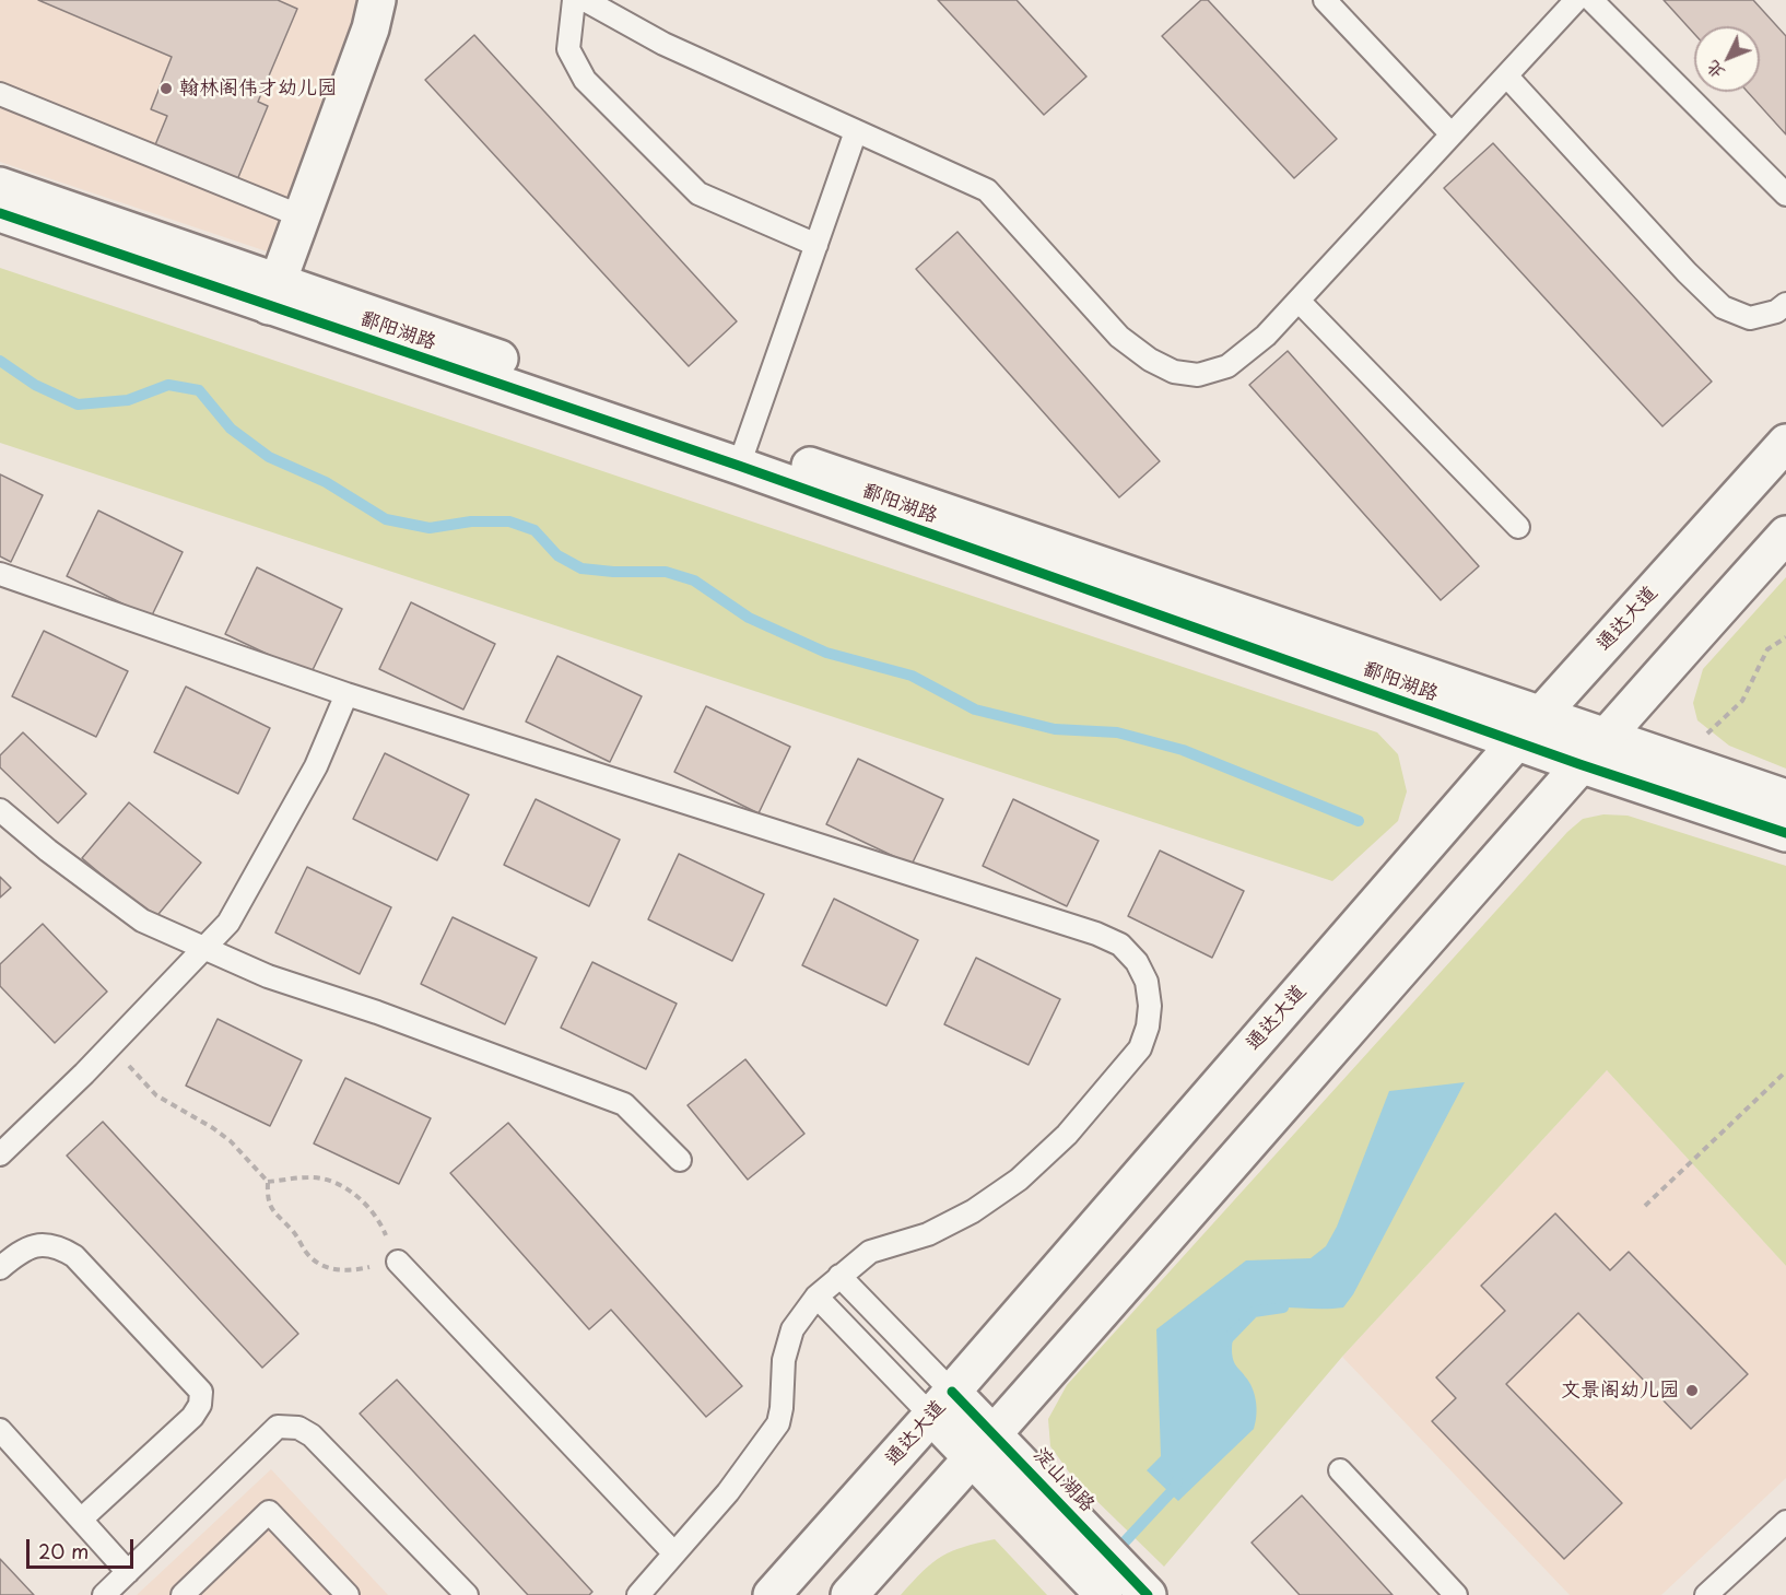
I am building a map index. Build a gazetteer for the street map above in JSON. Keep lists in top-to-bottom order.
{
  "streets": {
    "street": ["鄱阳湖路", "通达大道"],
    "cycle path": ["淀山湖路"]
  },
  "crossings": [
    ["鄱阳湖路", "通达大道"]
  ],
  "places": ["翰林阁伟才幼儿园", "文景阁幼儿园"],
  "scale_bar": "20 m",
  "north": "bottom left"
}
